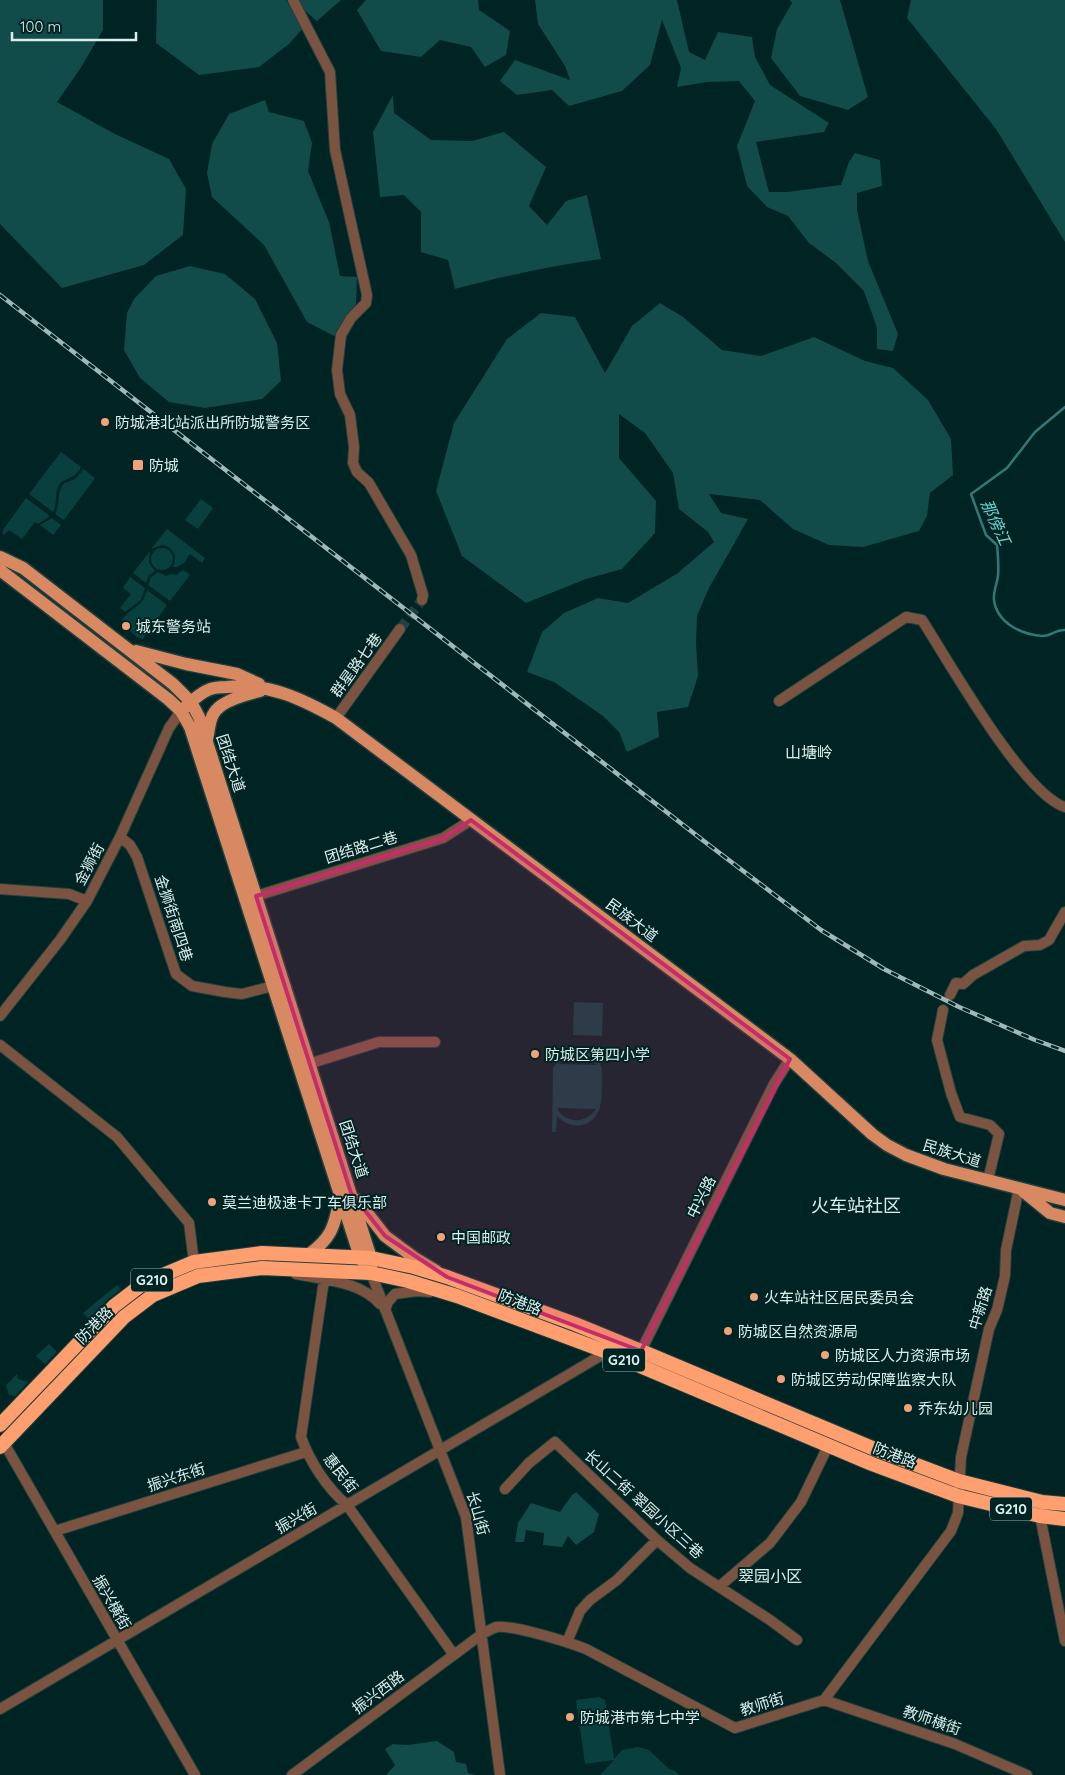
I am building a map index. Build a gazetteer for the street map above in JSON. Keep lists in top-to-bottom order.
{
  "streets": {
    "highway": ["G210", "防港路"],
    "main road": ["团结大道", "民族大道"],
    "street": [
      "群星路七巷",
      "团结路二巷",
      "金狮街",
      "金狮街南四巷",
      "中兴路",
      "中新路",
      "惠民街",
      "振兴东街",
      "长山二街 翠园小区三巷",
      "长山街",
      "振兴街",
      "振兴横街",
      "振兴西路",
      "教师街",
      "教师横街"
    ]
  },
  "crossings": [
    ["群星路七巷", "民族大道"],
    ["团结大道", "团结路二巷"],
    ["团结大道", "金狮街"],
    ["团结大道", "金狮街南四巷"],
    ["团结大道", "民族大道"],
    ["团结大道", "防港路"],
    ["团结大道", "长山街"],
    ["团结路二巷", "民族大道"],
    ["金狮街", "金狮街南四巷"],
    ["金狮街", "民族大道"],
    ["民族大道", "中兴路"],
    ["民族大道", "中新路"],
    ["中兴路", "防港路"],
    ["防港路", "中新路"],
    ["防港路", "长山街"],
    ["防港路", "振兴街"],
    ["防港路", "振兴横街"],
    ["惠民街", "振兴东街"],
    ["惠民街", "振兴街"],
    ["惠民街", "振兴西路"],
    ["振兴东街", "振兴横街"],
    ["长山街", "振兴街"],
    ["长山街", "振兴西路"],
    ["长山街", "教师街"],
    ["振兴街", "振兴横街"],
    ["振兴西路", "教师街"],
    ["教师街", "教师横街"]
  ],
  "districts": ["山塘岭", "火车站社区", "翠园小区"],
  "water": ["那傍江"],
  "places": {
    "other": [
      "防城港北站派出所防城警务区",
      "城东警务站",
      "防城区第四小学",
      "莫兰迪极速卡丁车俱乐部",
      "中国邮政",
      "火车站社区居民委员会",
      "防城区自然资源局",
      "防城区人力资源市场",
      "防城区劳动保障监察大队",
      "乔东幼儿园",
      "防城港市第七中学"
    ],
    "transit": ["防城"]
  },
  "scale_bar": "100 m"
}
